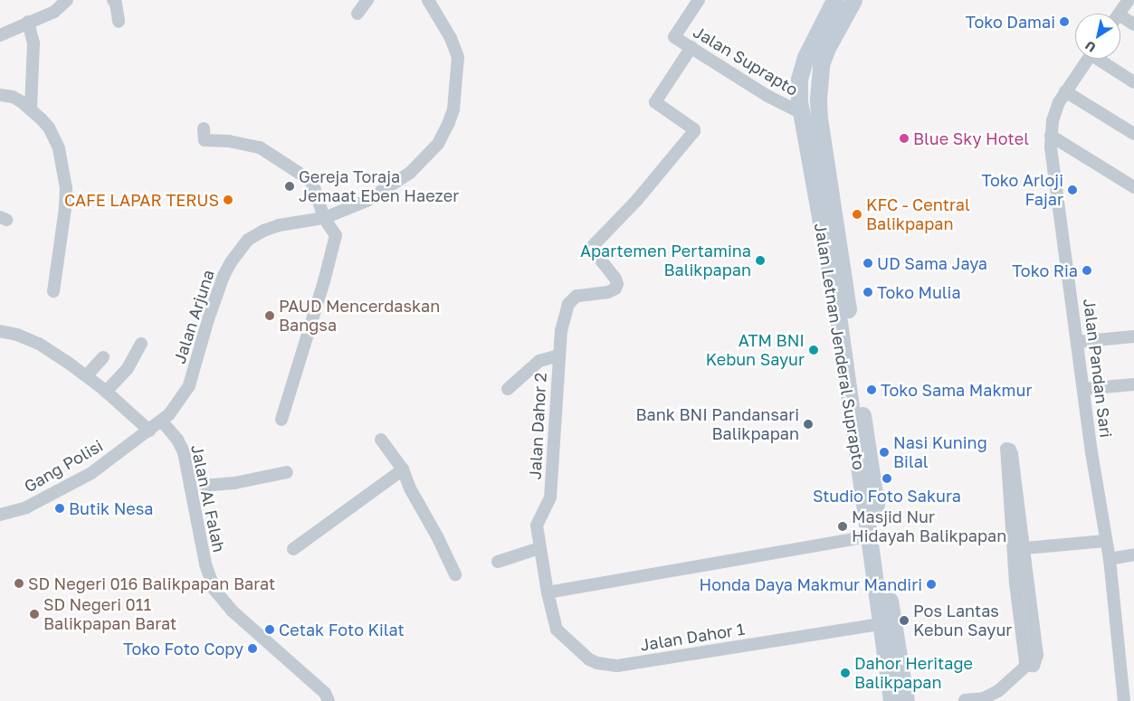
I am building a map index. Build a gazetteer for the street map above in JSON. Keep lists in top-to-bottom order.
{
  "streets": {
    "main road": ["Jalan Letnan Jenderal Suprapto"],
    "street": [
      "Jalan Suprapto",
      "Jalan Arjuna",
      "Jalan Pandan Sari",
      "Jalan Dahor 2",
      "Gang Polisi",
      "Jalan Al Falah",
      "Jalan Dahor 1"
    ]
  },
  "crossings": [
    ["Jalan Suprapto", "Jalan Letnan Jenderal Suprapto"],
    ["Jalan Suprapto", "Jalan Dahor 2"],
    ["Jalan Arjuna", "Gang Polisi"],
    ["Jalan Arjuna", "Jalan Al Falah"],
    ["Jalan Letnan Jenderal Suprapto", "Jalan Dahor 1"],
    ["Jalan Dahor 2", "Jalan Dahor 1"],
    ["Gang Polisi", "Jalan Al Falah"]
  ],
  "places": [
    "Toko Damai",
    "Blue Sky Hotel",
    "Gereja Toraja Jemaat Eben Haezer",
    "Toko Arloji Fajar",
    "CAFE LAPAR TERUS",
    "KFC - Central Balikpapan",
    "Apartemen Pertamina Balikpapan",
    "UD Sama Jaya",
    "Toko Ria",
    "Toko Mulia",
    "PAUD Mencerdaskan Bangsa",
    "ATM BNI Kebun Sayur",
    "Toko Sama Makmur",
    "Bank BNI Pandansari Balikpapan",
    "Nasi Kuning Bilal",
    "Studio Foto Sakura",
    "Butik Nesa",
    "Masjid Nur Hidayah Balikpapan",
    "SD Negeri 016 Balikpapan Barat",
    "Honda Daya Makmur Mandiri",
    "SD Negeri 011 Balikpapan Barat",
    "Pos Lantas Kebun Sayur",
    "Cetak Foto Kilat",
    "Toko Foto Copy",
    "Dahor Heritage Balikpapan"
  ],
  "north": "bottom left"
}
